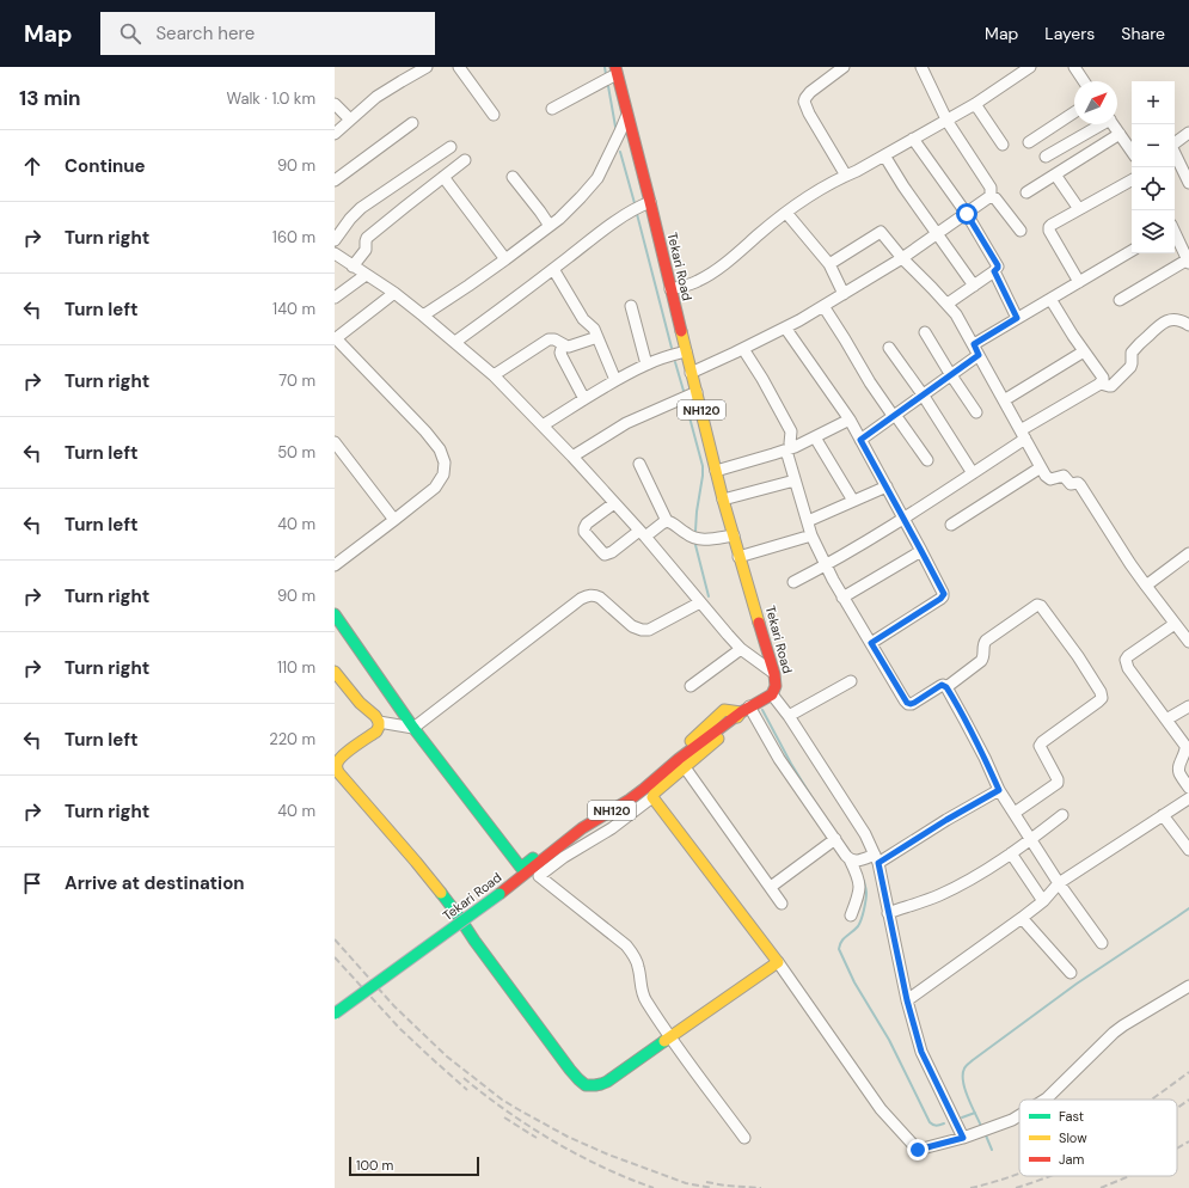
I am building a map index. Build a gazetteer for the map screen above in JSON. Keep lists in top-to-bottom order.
{
  "streets": {
    "main road": ["Tekari Road", "NH120"]
  },
  "legend": ["Fast", "Slow", "Jam"],
  "scale_bar": "100 m",
  "north": "top right",
  "page": {
    "header": "Map",
    "search": "Search here",
    "nav": ["Map", "Layers", "Share"],
    "heading": ["13 min", "Walk · 1.0 km"],
    "map_buttons": ["+", "−"],
    "list": [
      ["Continue", "90 m"],
      ["Turn right", "160 m"],
      ["Turn left", "140 m"],
      ["Turn right", "70 m"],
      ["Turn left", "50 m"],
      ["Turn left", "40 m"],
      ["Turn right", "90 m"],
      ["Turn right", "110 m"],
      ["Turn left", "220 m"],
      ["Turn right", "40 m"],
      "Arrive at destination"
    ],
    "scale": "100 m"
  }
}
